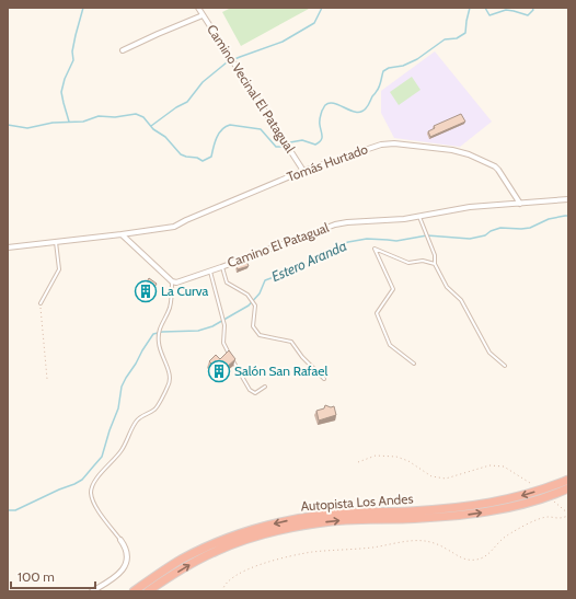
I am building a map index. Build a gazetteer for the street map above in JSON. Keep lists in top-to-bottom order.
{
  "streets": {
    "highway": ["Autopista Los Andes"],
    "street": ["Camino Vecinal El Patagual", "Tomás Hurtado", "Camino El Patagual"]
  },
  "crossings": [
    ["Camino Vecinal El Patagual", "Tomás Hurtado"],
    ["Tomás Hurtado", "Camino El Patagual"]
  ],
  "water": ["Estero Aranda"],
  "places": {
    "building": ["La Curva", "Salón San Rafael"]
  },
  "scale_bar": "100 m"
}
